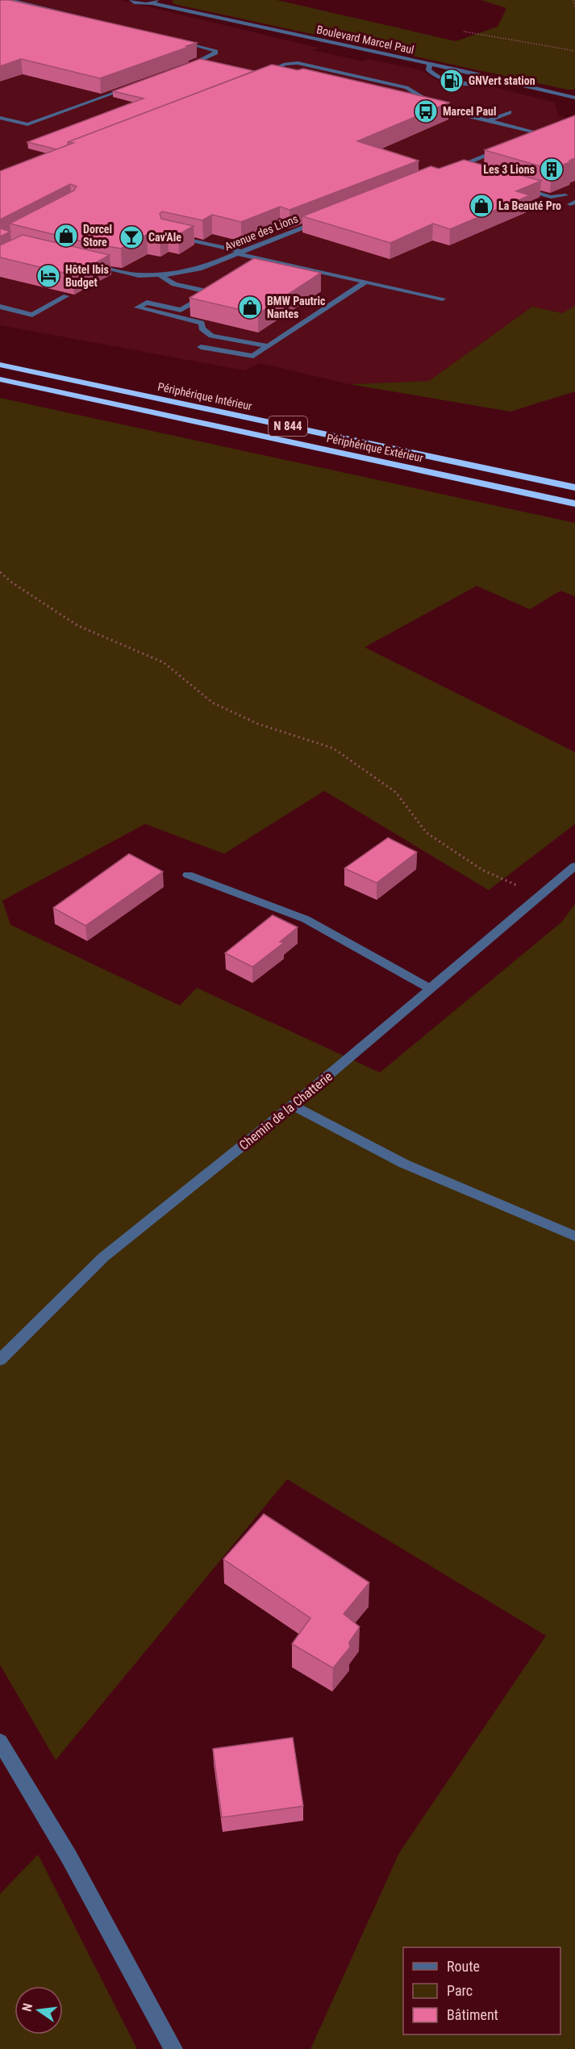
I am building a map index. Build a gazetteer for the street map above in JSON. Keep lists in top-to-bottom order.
{
  "streets": {
    "highway": ["Périphérique Intérieur", "N 844", "Périphérique Extérieur"],
    "street": ["Boulevard Marcel Paul", "Avenue des Lions", "Chemin de la Chatterie"]
  },
  "places": {
    "fuel station": ["GNVert station"],
    "bus stop": ["Marcel Paul"],
    "building": ["Les 3 Lions"],
    "shop": ["La Beauté Pro", "Dorcel Store", "BMW Pautric Nantes"],
    "bar": ["Cav'Ale"],
    "hotel": ["Hôtel Ibis Budget"]
  },
  "legend": ["Route", "Parc", "Bâtiment"],
  "north": "left"
}
